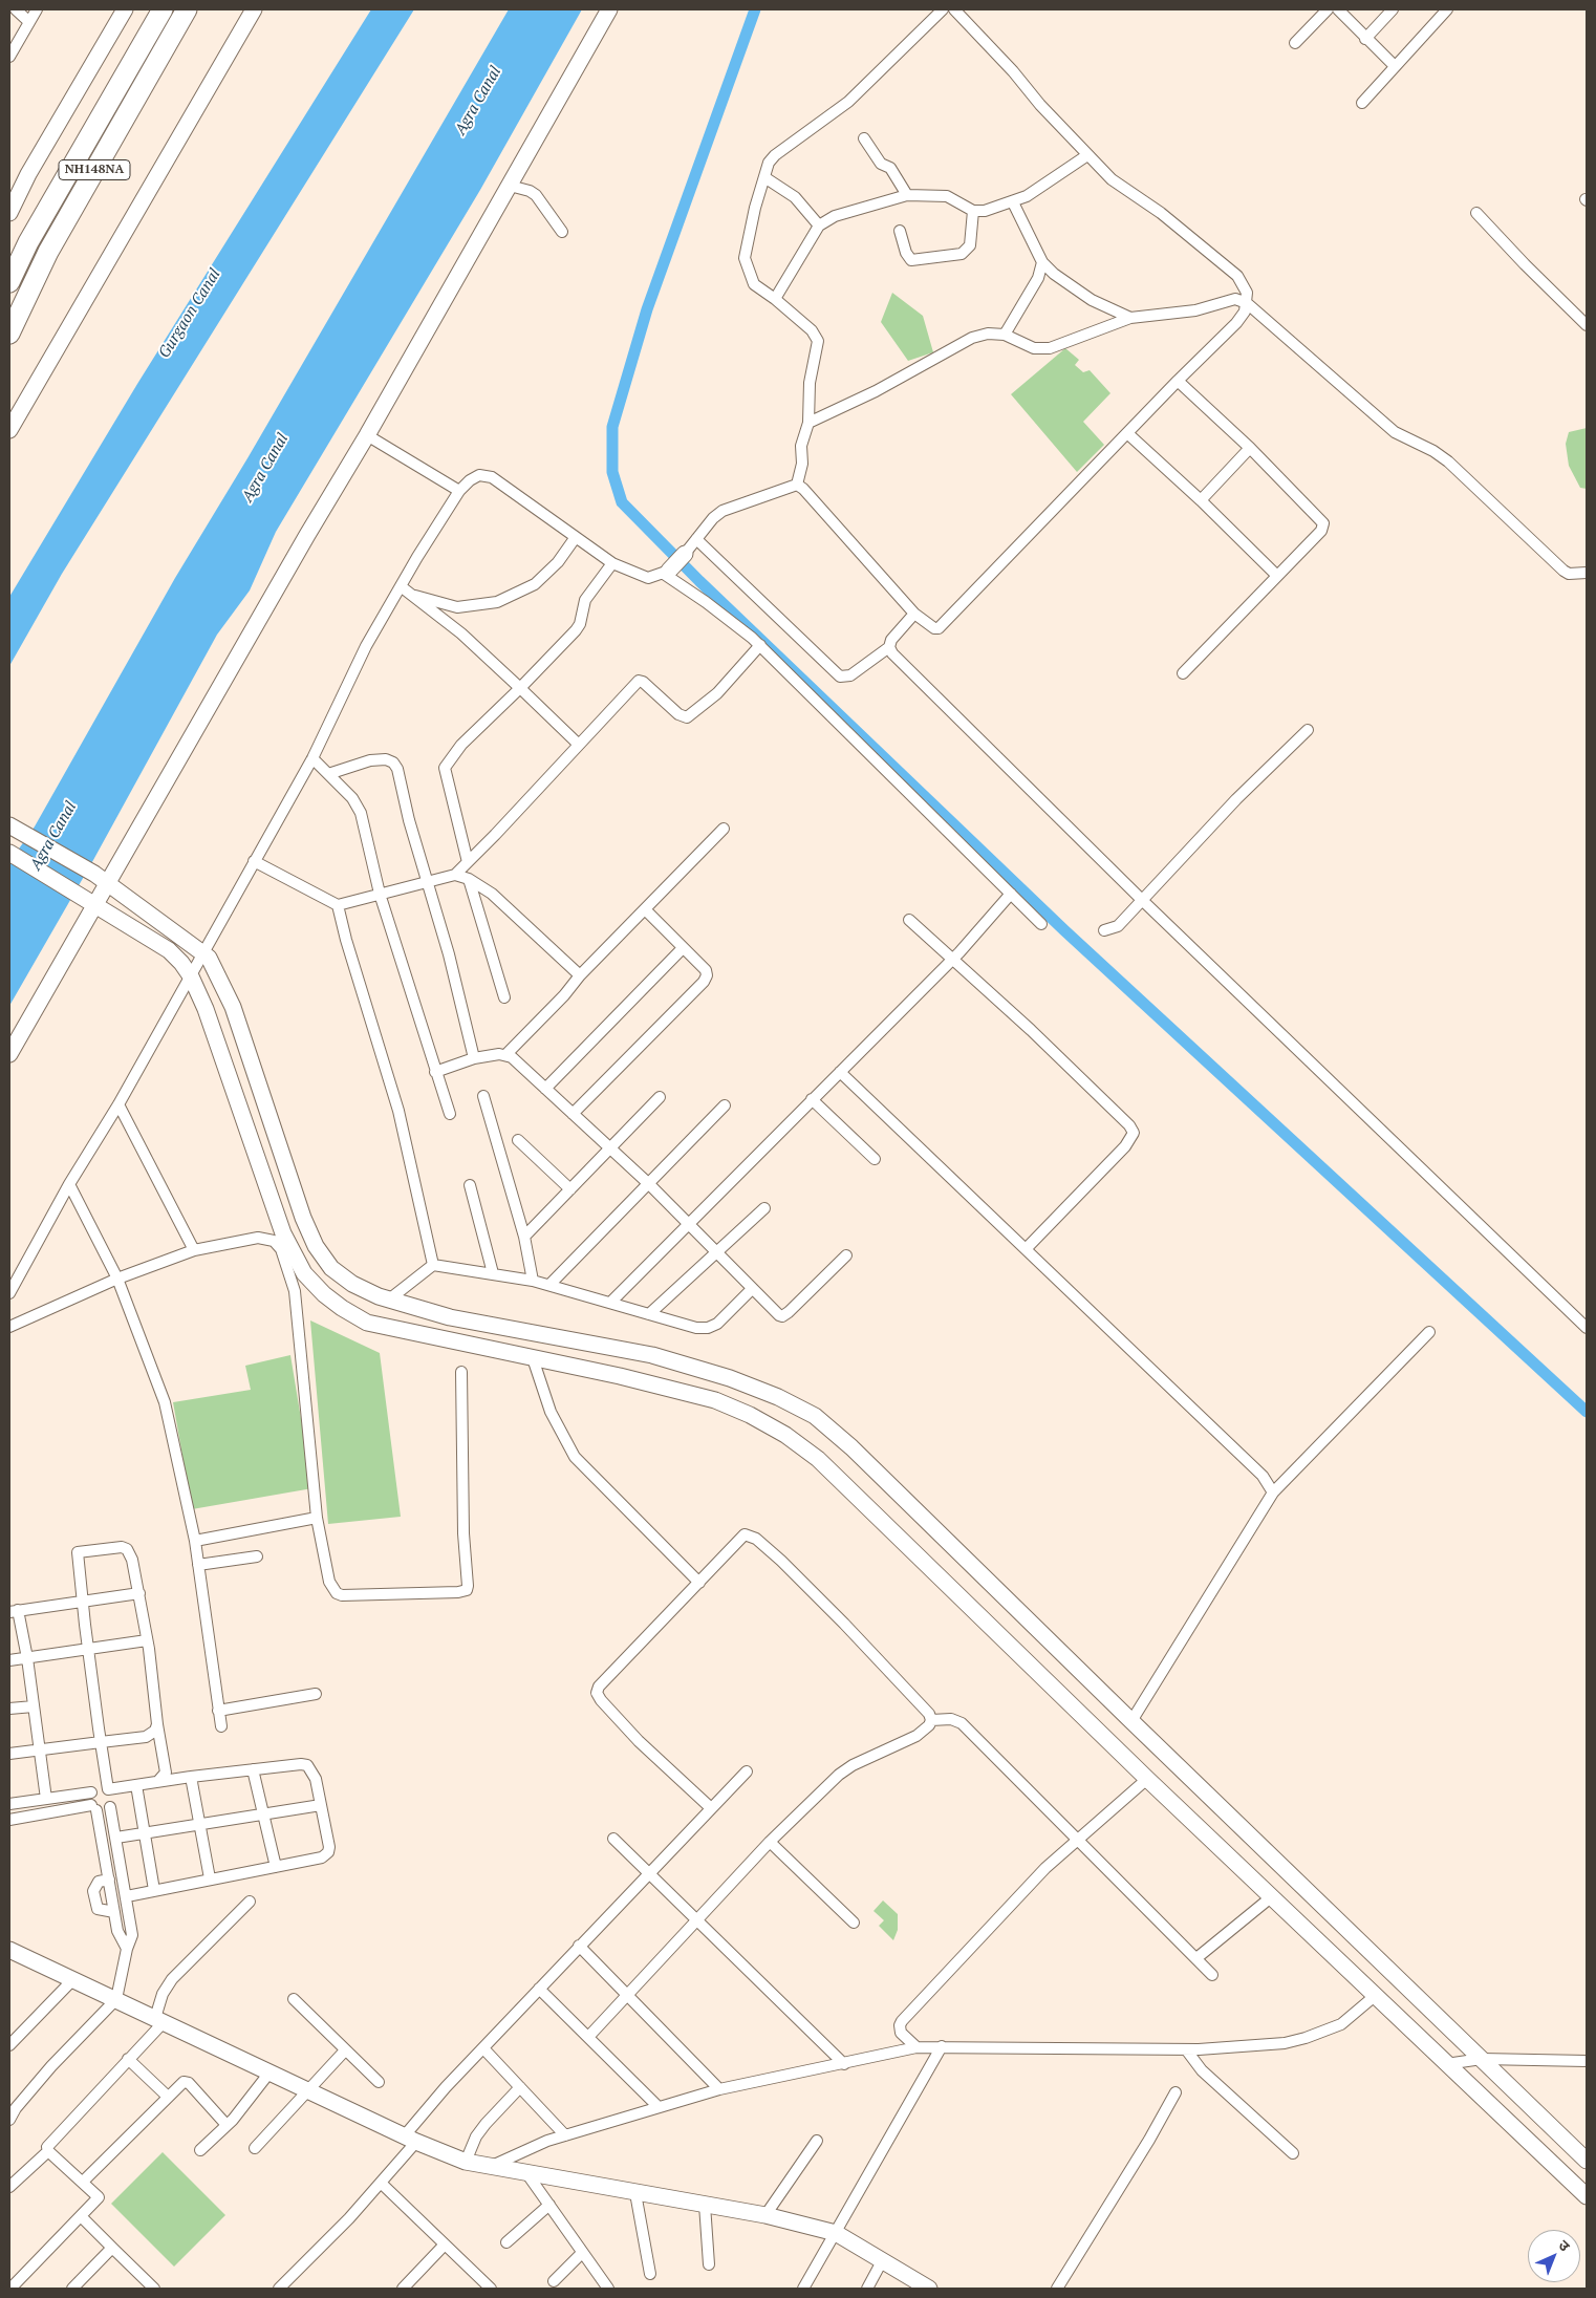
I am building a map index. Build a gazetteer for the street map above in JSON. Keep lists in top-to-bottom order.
{
  "streets": {
    "highway": ["NH148NA"]
  },
  "water": ["Agra Canal", "Gurgaon Canal"],
  "north": "top right"
}
